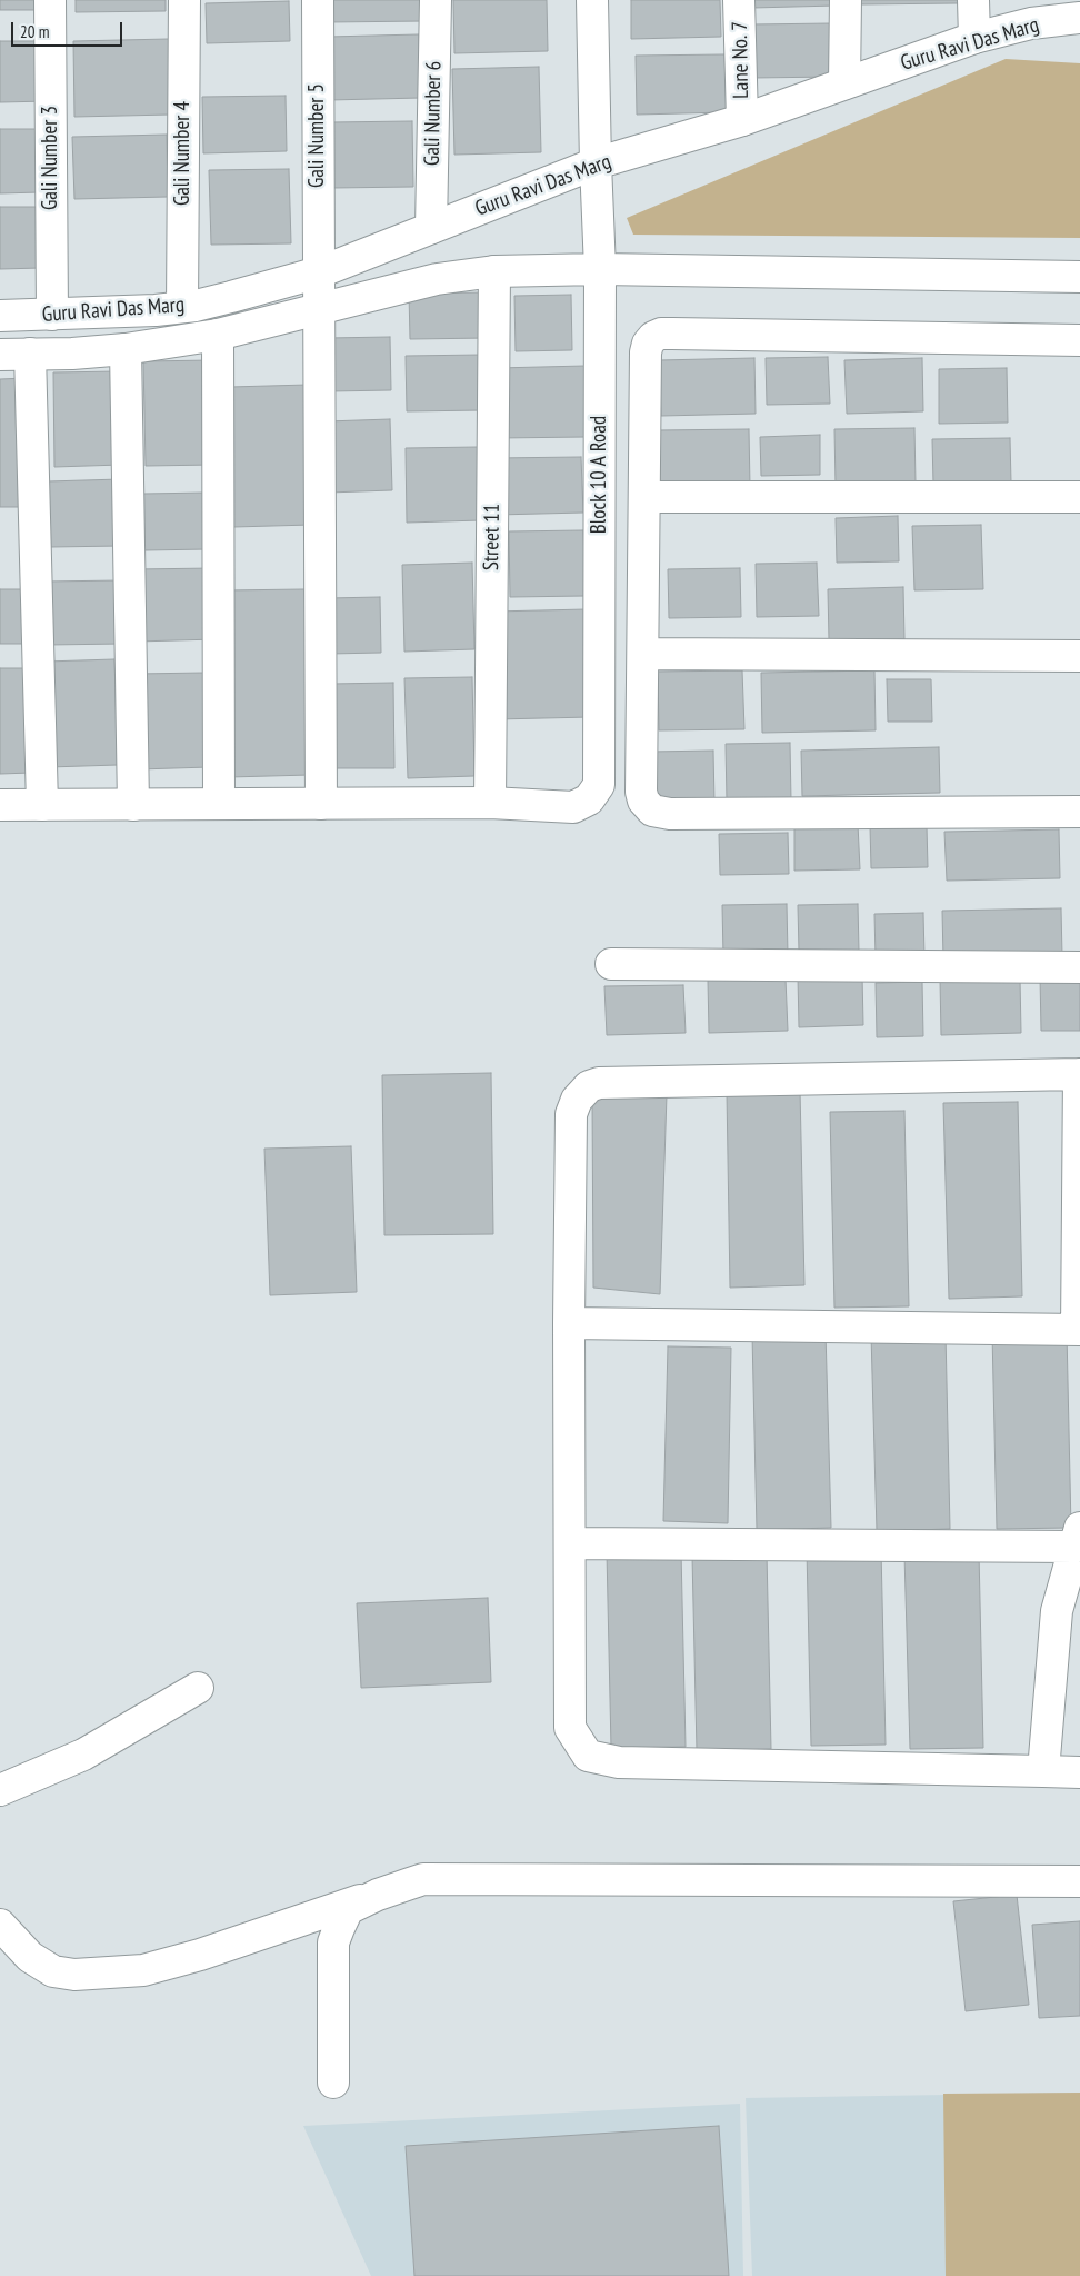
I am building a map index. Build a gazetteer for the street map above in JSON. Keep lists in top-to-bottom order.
{
  "streets": {
    "street": [
      "Guru Ravi Das Marg",
      "Lane No. 7",
      "Gali Number 6",
      "Gali Number 5",
      "Gali Number 4",
      "Gali Number 3",
      "Block 10 A Road",
      "Street 11"
    ]
  },
  "crossings": [
    ["Guru Ravi Das Marg", "Lane No. 7"],
    ["Guru Ravi Das Marg", "Gali Number 6"],
    ["Guru Ravi Das Marg", "Gali Number 5"],
    ["Guru Ravi Das Marg", "Gali Number 4"],
    ["Guru Ravi Das Marg", "Gali Number 3"],
    ["Guru Ravi Das Marg", "Block 10 A Road"],
    ["Guru Ravi Das Marg", "Street 11"],
    ["Block 10 A Road", "Street 11"]
  ],
  "scale_bar": "20 m"
}
